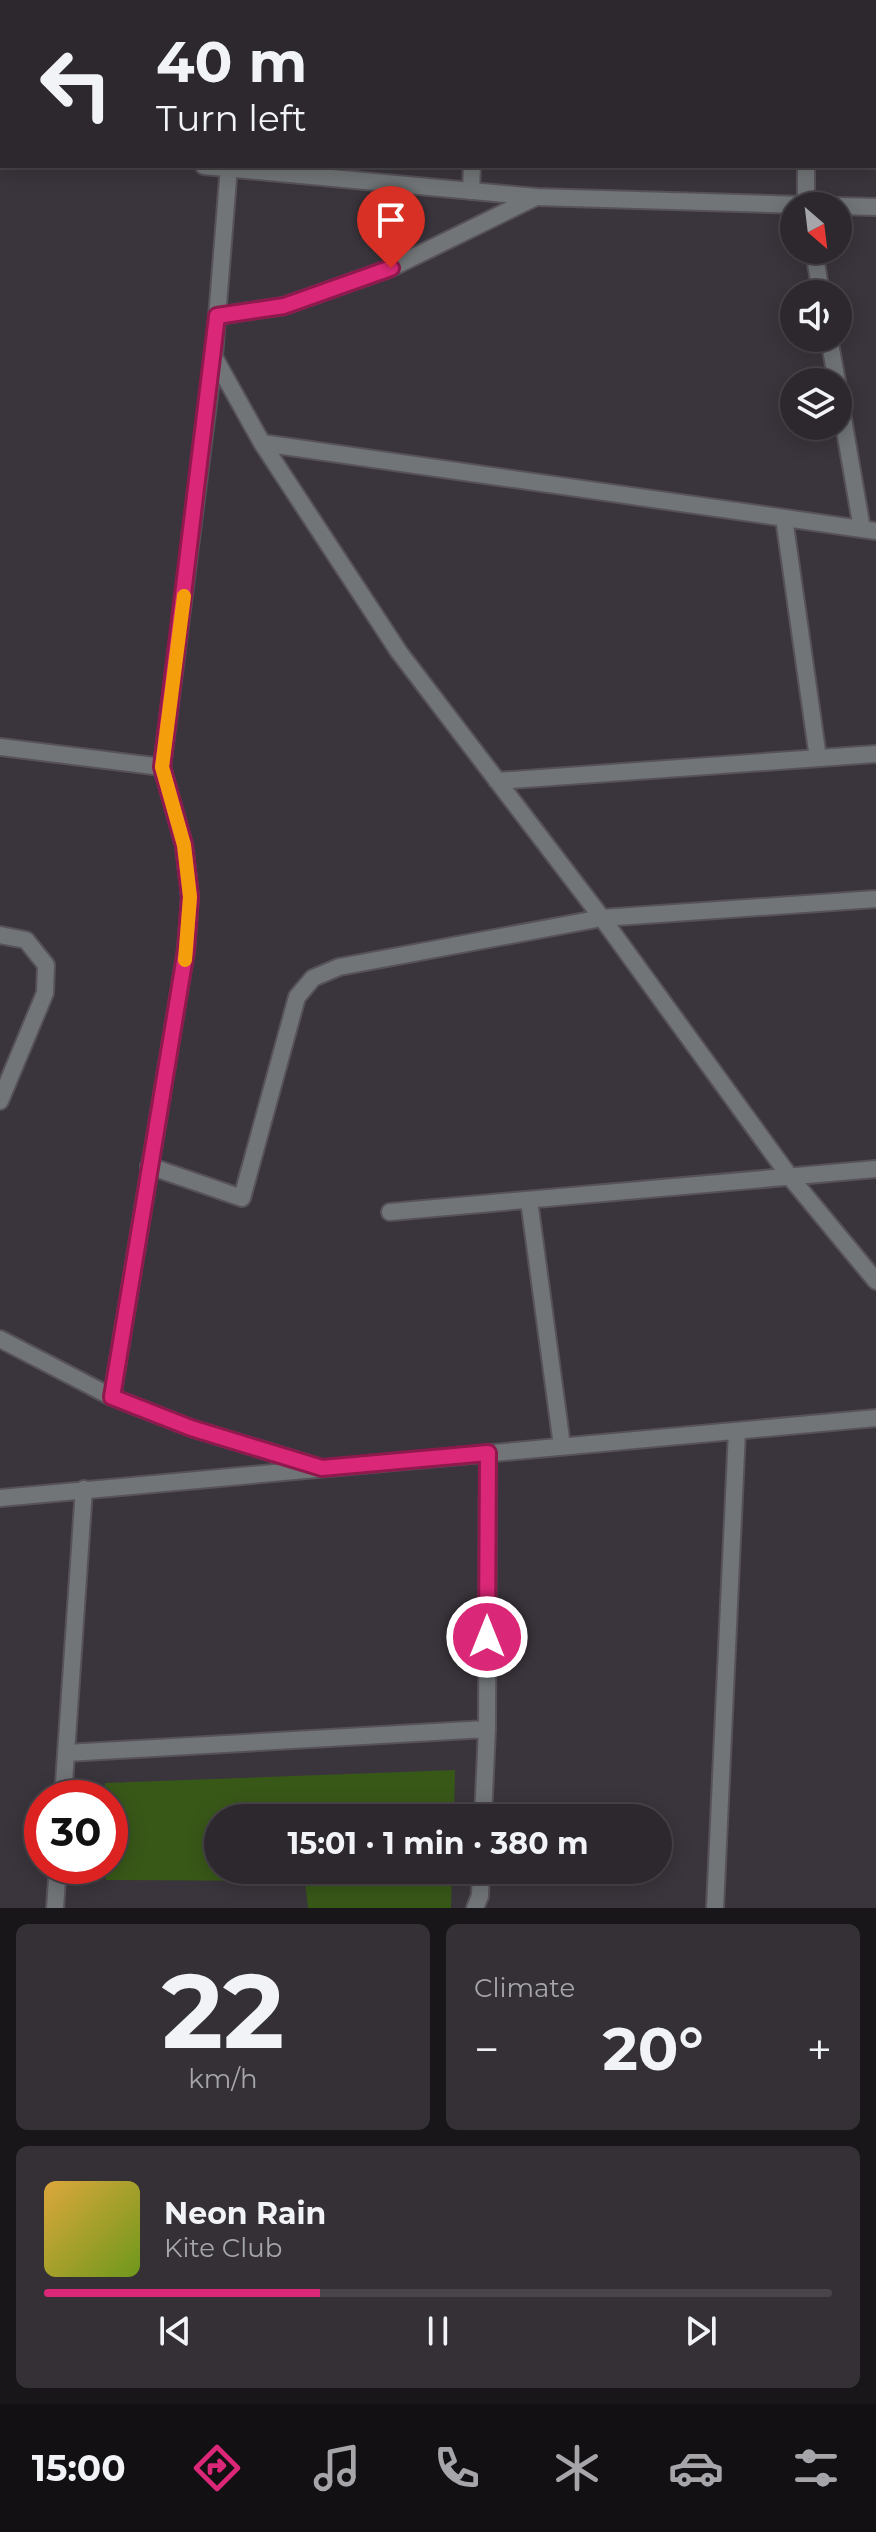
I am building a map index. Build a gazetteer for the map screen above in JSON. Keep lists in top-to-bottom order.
{
  "north": "bottom right",
  "page": {
    "turn": ["40 m", "Turn left"],
    "limit": "30",
    "trip": "15:01 · 1 min · 380 m",
    "tile": [
      ["22", "km/h"],
      "Climate"
    ],
    "heat": ["−", "20°", "+"],
    "song": ["Neon Rain", "Kite Club"],
    "tabs": "15:00"
  }
}
